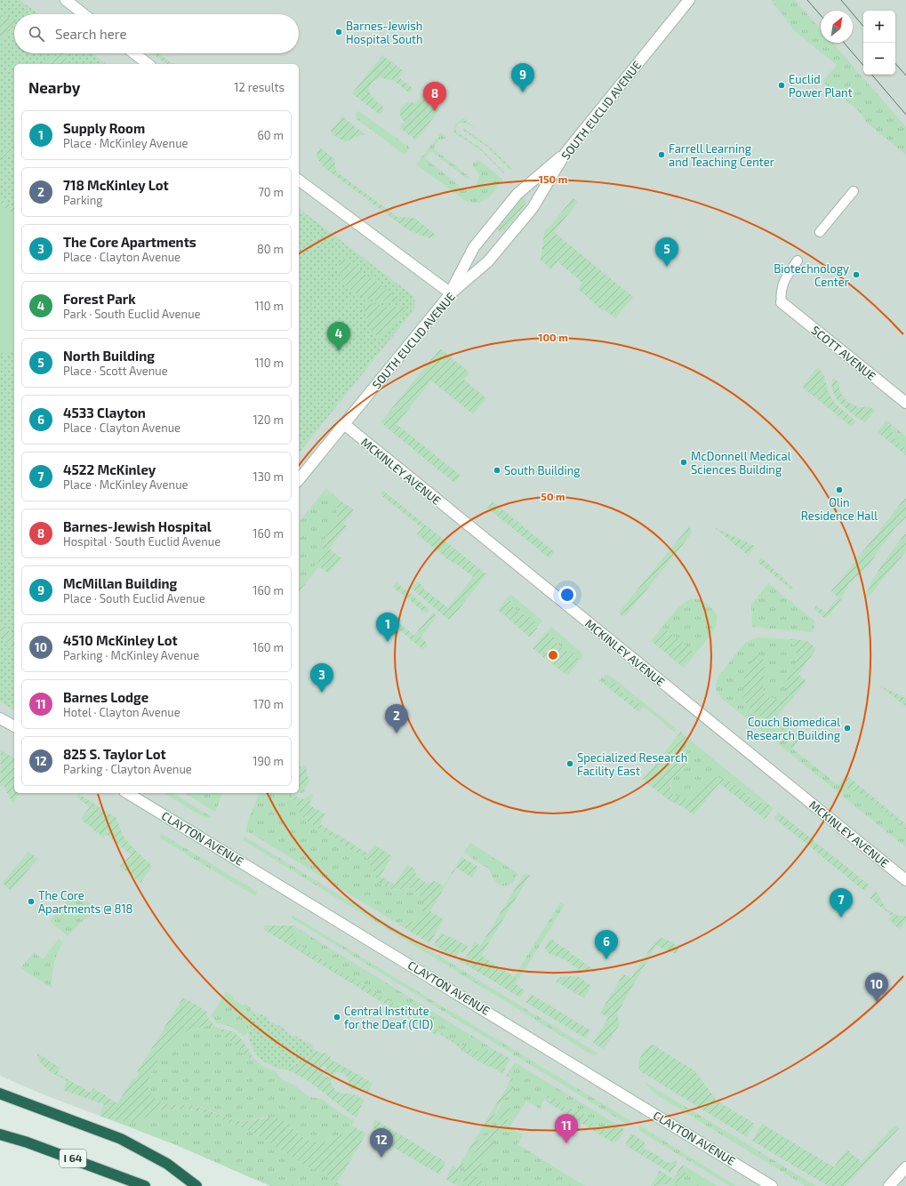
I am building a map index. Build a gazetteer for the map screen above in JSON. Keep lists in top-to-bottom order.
{
  "streets": {
    "highway": ["I 64"],
    "street": [
      "SOUTH EUCLID AVENUE",
      "SCOTT AVENUE",
      "MCKINLEY AVENUE",
      "CLAYTON AVENUE"
    ]
  },
  "crossings": [
    ["SOUTH EUCLID AVENUE", "MCKINLEY AVENUE"]
  ],
  "places": [
    "Barnes-Jewish Hospital South",
    "Euclid Power Plant",
    "Farrell Learning and Teaching Center",
    "Biotechnology Center",
    "McDonnell Medical Sciences Building",
    "South Building",
    "Olin Residence Hall",
    "Couch Biomedical Research Building",
    "Specialized Research Facility East",
    "The Core Apartments @ 818",
    "Central Institute for the Deaf (CID)"
  ],
  "north": "top right",
  "page": {
    "map_buttons": ["+", "−"],
    "search": "Search here",
    "pins": [
      "9",
      "8",
      "5",
      "4",
      "1",
      "3",
      "2",
      "7",
      "6",
      "10",
      "11",
      "12"
    ],
    "heading": ["Nearby", "12 results"],
    "list": [
      {
        "mark": "1",
        "name": "Supply Room",
        "note": "Place · McKinley Avenue",
        "value": "60 m"
      },
      {
        "mark": "2",
        "name": "718 McKinley Lot",
        "note": "Parking",
        "value": "70 m"
      },
      {
        "mark": "3",
        "name": "The Core Apartments",
        "note": "Place · Clayton Avenue",
        "value": "80 m"
      },
      {
        "mark": "4",
        "name": "Forest Park",
        "note": "Park · South Euclid Avenue",
        "value": "110 m"
      },
      {
        "mark": "5",
        "name": "North Building",
        "note": "Place · Scott Avenue",
        "value": "110 m"
      },
      {
        "mark": "6",
        "name": "4533 Clayton",
        "note": "Place · Clayton Avenue",
        "value": "120 m"
      },
      {
        "mark": "7",
        "name": "4522 McKinley",
        "note": "Place · McKinley Avenue",
        "value": "130 m"
      },
      {
        "mark": "8",
        "name": "Barnes-Jewish Hospital",
        "note": "Hospital · South Euclid Avenue",
        "value": "160 m"
      },
      {
        "mark": "9",
        "name": "McMillan Building",
        "note": "Place · South Euclid Avenue",
        "value": "160 m"
      },
      {
        "mark": "10",
        "name": "4510 McKinley Lot",
        "note": "Parking · McKinley Avenue",
        "value": "160 m"
      },
      {
        "mark": "11",
        "name": "Barnes Lodge",
        "note": "Hotel · Clayton Avenue",
        "value": "170 m"
      },
      {
        "mark": "12",
        "name": "825 S. Taylor Lot",
        "note": "Parking · Clayton Avenue",
        "value": "190 m"
      }
    ]
  },
  "rings": ["150 m", "100 m", "50 m"]
}
